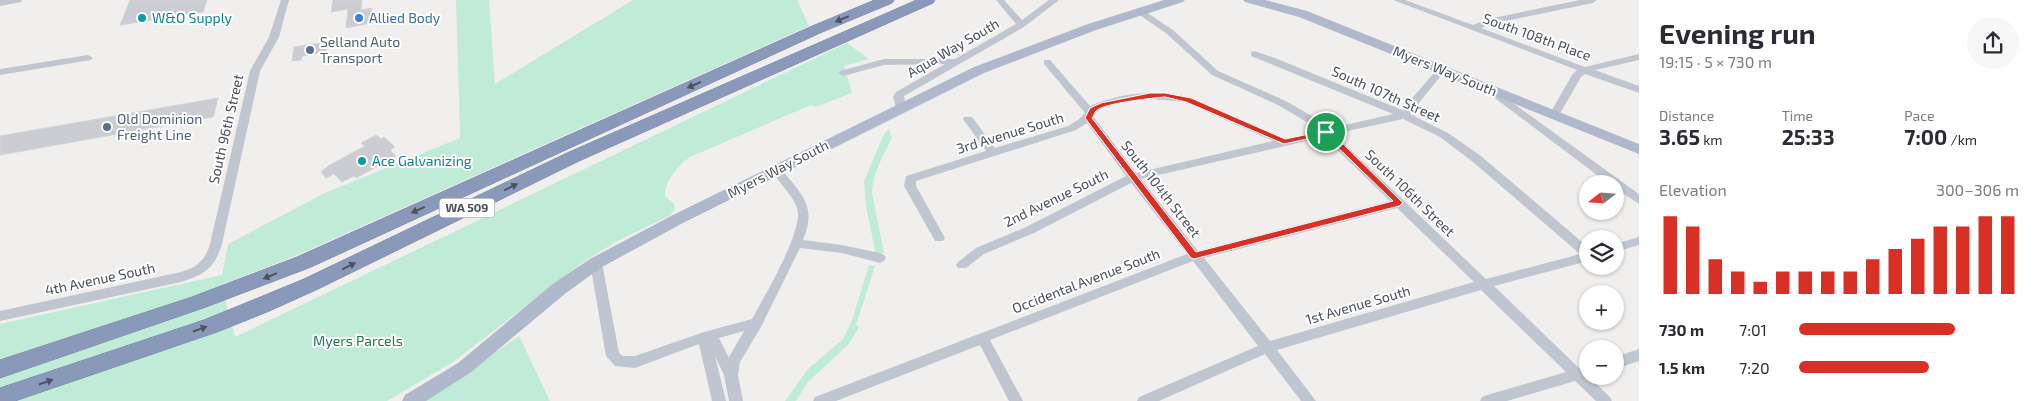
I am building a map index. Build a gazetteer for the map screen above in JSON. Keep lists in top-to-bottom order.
{
  "streets": {
    "highway": ["WA 509"],
    "main road": ["Myers Way South"],
    "street": [
      "South 108th Place",
      "Aqua Way South",
      "South 107th Street",
      "South 96th Street",
      "3rd Avenue South",
      "South 104th Street",
      "South 106th Street",
      "2nd Avenue South",
      "4th Avenue South",
      "Occidental Avenue South",
      "1st Avenue South"
    ]
  },
  "crossings": [
    ["Aqua Way South", "Myers Way South"],
    ["Myers Way South", "South 106th Street"],
    ["South 107th Street", "2nd Avenue South"],
    ["South 96th Street", "4th Avenue South"],
    ["3rd Avenue South", "South 104th Street"],
    ["3rd Avenue South", "2nd Avenue South"],
    ["South 104th Street", "2nd Avenue South"],
    ["South 104th Street", "Occidental Avenue South"],
    ["South 104th Street", "1st Avenue South"],
    ["South 106th Street", "2nd Avenue South"],
    ["South 106th Street", "Occidental Avenue South"],
    ["South 106th Street", "1st Avenue South"]
  ],
  "parks": ["Myers Parcels"],
  "places": [
    "W&O Supply",
    "Allied Body",
    "Selland Auto Transport",
    "Old Dominion Freight Line",
    "Ace Galvanizing"
  ],
  "north": "left",
  "page": {
    "heading": ["Evening run", "19:15 · 5 × 730 m"],
    "stats": [
      ["Distance", "3.65 km"],
      ["Time", "25:33"],
      ["Pace", "7:00 /km"]
    ],
    "chart": ["Elevation", "300–306 m"],
    "map_buttons": ["+", "−"],
    "list": [
      {
        "name": "730 m",
        "note": "7:01"
      },
      {
        "name": "1.5 km",
        "note": "7:20"
      }
    ]
  }
}
